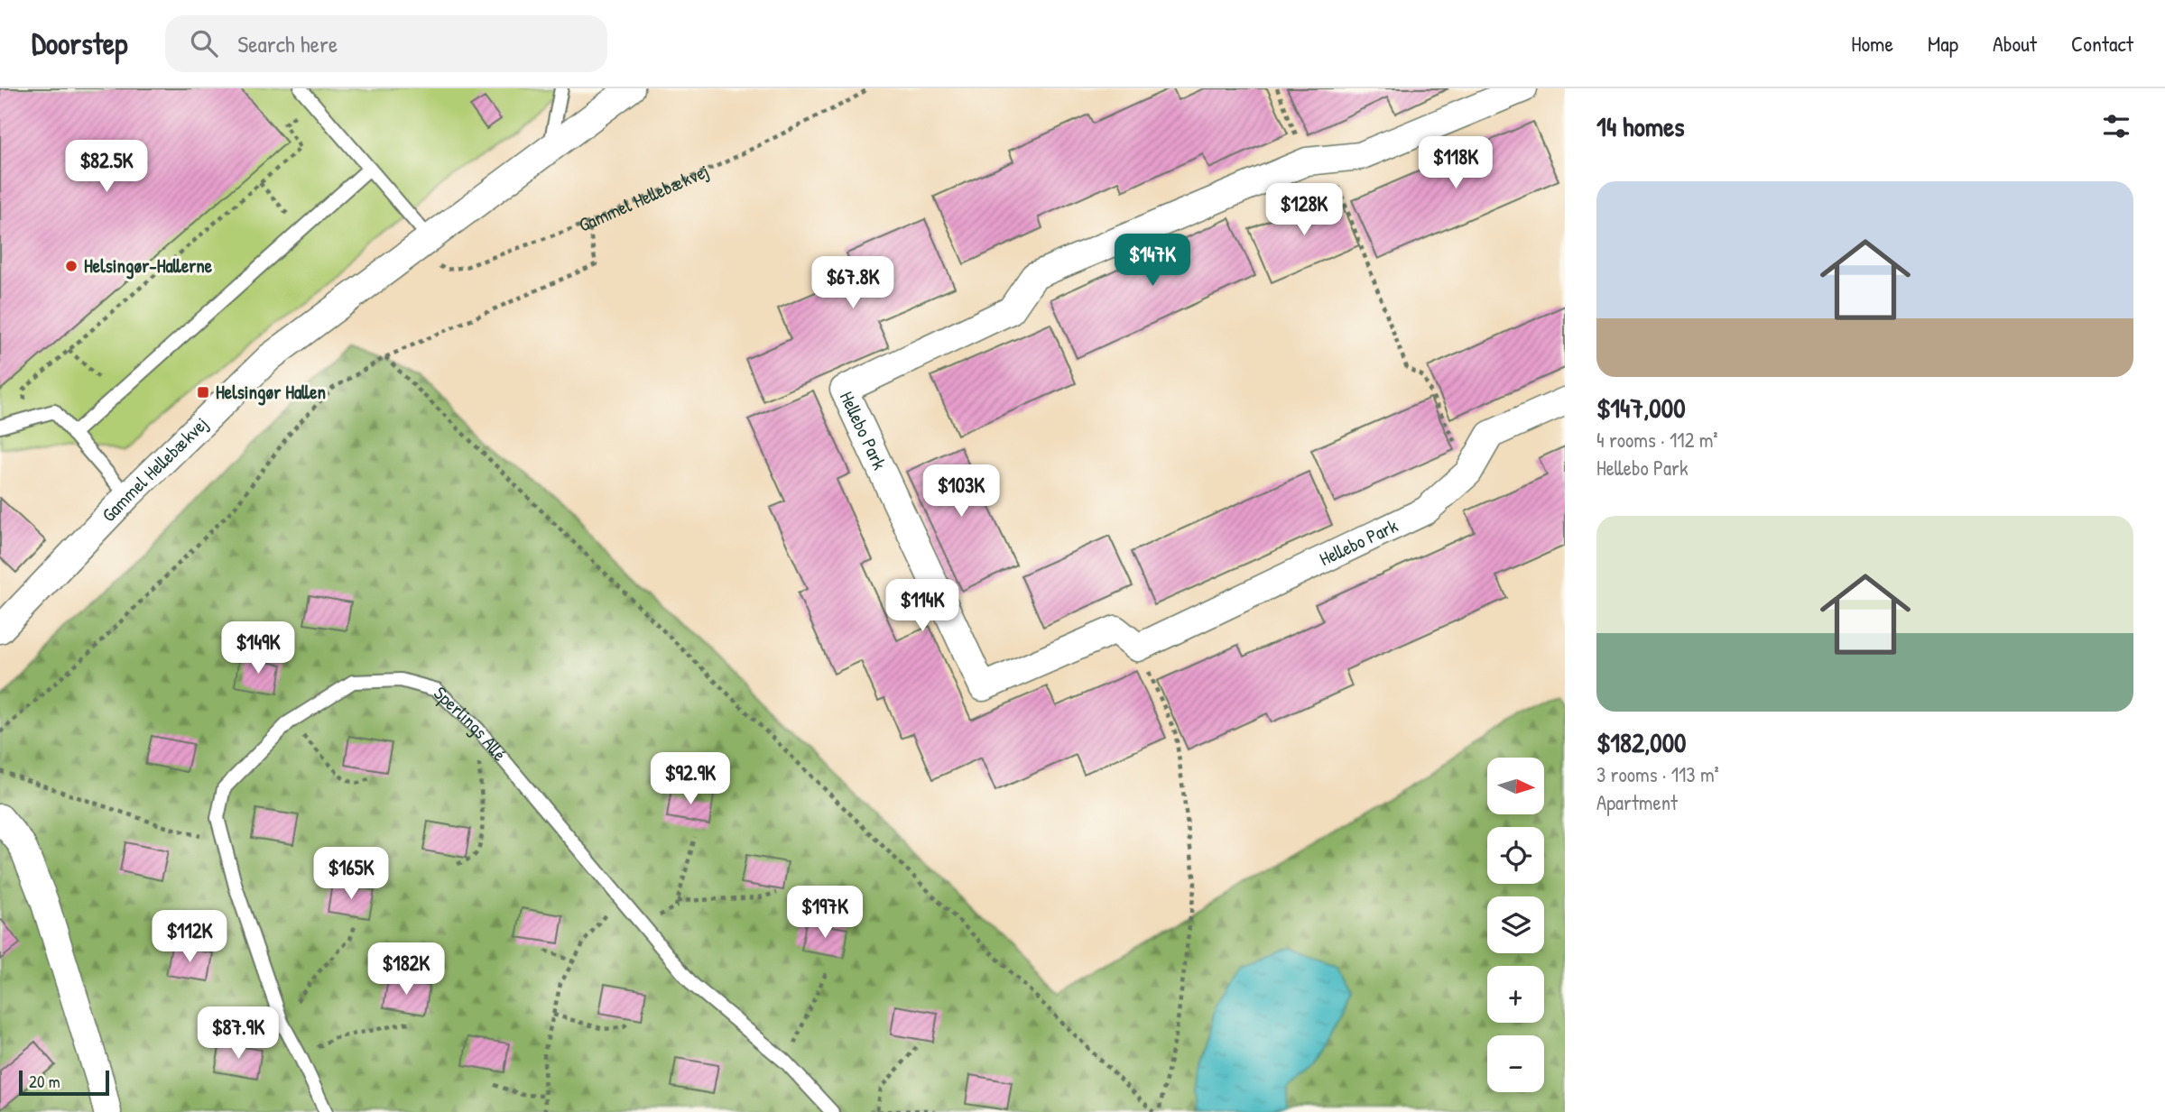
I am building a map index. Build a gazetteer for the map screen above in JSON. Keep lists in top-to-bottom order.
{
  "streets": {
    "street": ["Gammel Hellebækvej", "Hellebo Park"],
    "lane": ["Sperlings Allé"]
  },
  "places": {
    "other": ["Helsingør-Hallerne"],
    "transit": ["Helsingør Hallen"]
  },
  "scale_bar": "20 m",
  "north": "right",
  "page": {
    "header": "Doorstep",
    "search": "Search here",
    "nav": [
      "Home",
      "Map",
      "About",
      "Contact"
    ],
    "heading": "14 homes",
    "price": [
      "$118K",
      "$82.5K",
      "$128K",
      "$147K",
      "$67.8K",
      "$103K",
      "$114K",
      "$149K",
      "$92.9K",
      "$165K",
      "$197K",
      "$112K",
      "$182K",
      "$87.9K"
    ],
    "list": [
      {
        "name": "$147,000",
        "note": "4 rooms · 112 m² · Hellebo Park"
      },
      {
        "name": "$182,000",
        "note": "3 rooms · 113 m² · Apartment"
      }
    ],
    "map_buttons": ["+", "−"],
    "scale": "20 m"
  }
}
